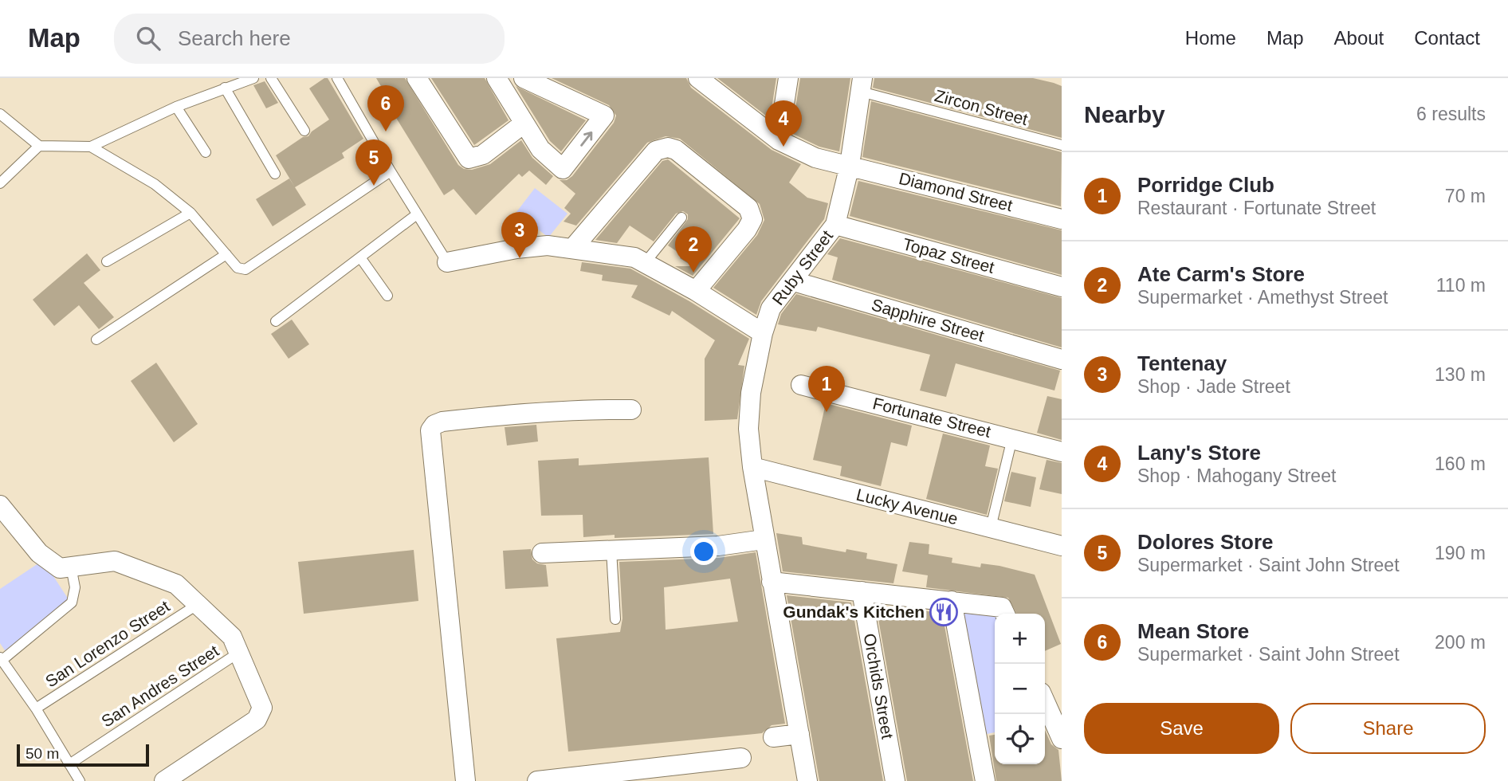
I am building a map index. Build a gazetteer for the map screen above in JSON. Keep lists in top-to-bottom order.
{
  "streets": {
    "street": [
      "Diamond Street",
      "Topaz Street",
      "Ruby Street",
      "Sapphire Street",
      "Fortunate Street",
      "Lucky Avenue",
      "Orchids Street"
    ],
    "lane": ["Zircon Street", "San Lorenzo Street", "San Andres Street"]
  },
  "crossings": [
    ["Zircon Street", "Ruby Street"],
    ["Diamond Street", "Ruby Street"],
    ["Topaz Street", "Ruby Street"],
    ["Ruby Street", "Sapphire Street"],
    ["Ruby Street", "Lucky Avenue"]
  ],
  "places": {
    "restaurant": ["Gundak's Kitchen"]
  },
  "scale_bar": "50 m",
  "page": {
    "header": "Map",
    "search": "Search here",
    "nav": [
      "Home",
      "Map",
      "About",
      "Contact"
    ],
    "heading": ["Nearby", "6 results"],
    "pins": [
      "6",
      "4",
      "5",
      "3",
      "2",
      "1"
    ],
    "list": [
      {
        "mark": "1",
        "name": "Porridge Club",
        "note": "Restaurant · Fortunate Street",
        "value": "70 m"
      },
      {
        "mark": "2",
        "name": "Ate Carm's Store",
        "note": "Supermarket · Amethyst Street",
        "value": "110 m"
      },
      {
        "mark": "3",
        "name": "Tentenay",
        "note": "Shop · Jade Street",
        "value": "130 m"
      },
      {
        "mark": "4",
        "name": "Lany's Store",
        "note": "Shop · Mahogany Street",
        "value": "160 m"
      },
      {
        "mark": "5",
        "name": "Dolores Store",
        "note": "Supermarket · Saint John Street",
        "value": "190 m"
      },
      {
        "mark": "6",
        "name": "Mean Store",
        "note": "Supermarket · Saint John Street",
        "value": "200 m"
      }
    ],
    "map_buttons": ["+", "−"],
    "buttons": ["Save", "Share"],
    "scale": "50 m"
  }
}
